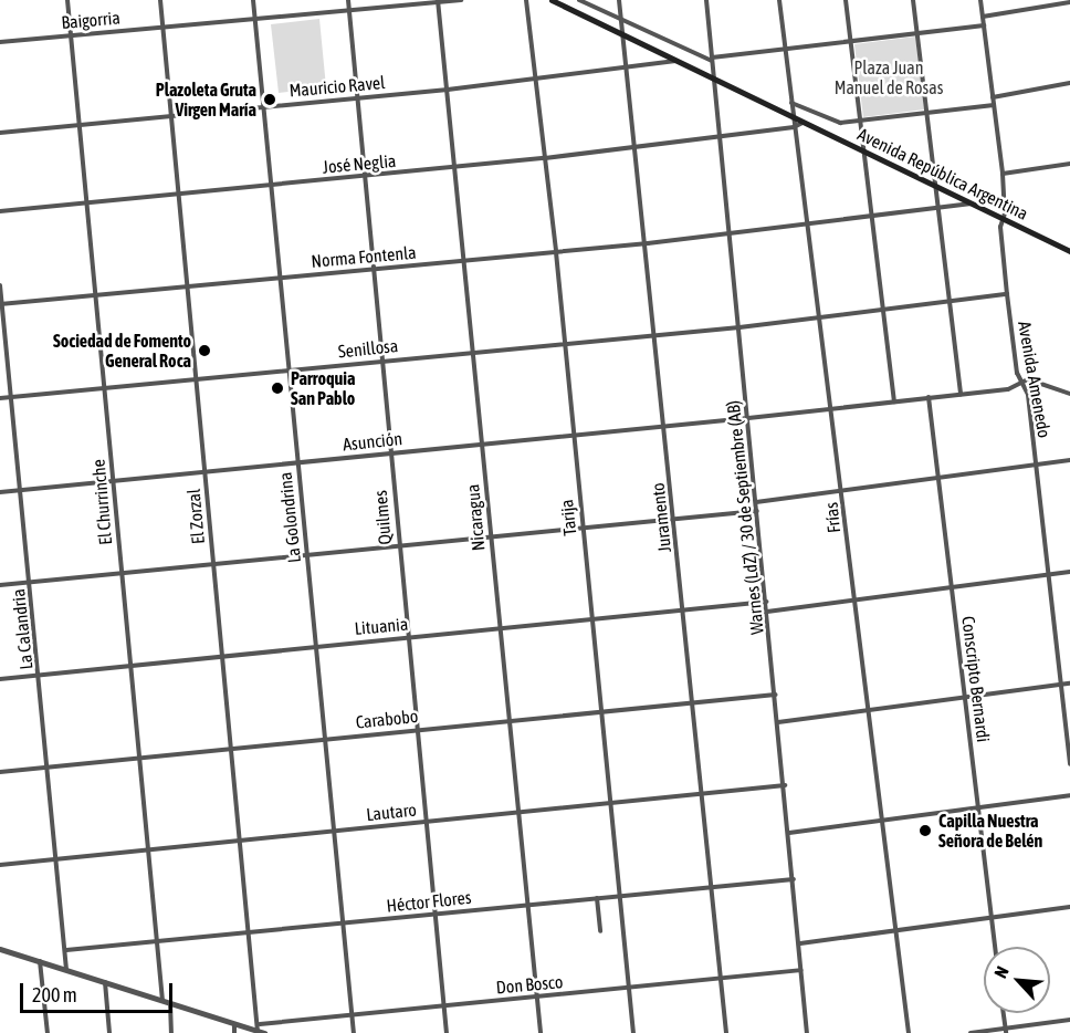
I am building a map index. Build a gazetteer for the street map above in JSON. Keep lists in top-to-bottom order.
{
  "streets": {
    "main road": ["Avenida República Argentina"],
    "street": [
      "Baigorria",
      "Mauricio Ravel",
      "José Neglia",
      "Norma Fontenla",
      "Senillosa",
      "Avenida Amenedo",
      "Asunción",
      "El Churrinche",
      "El Zorzal",
      "La Golondrina",
      "Quilmes",
      "Nicaragua",
      "Tarija",
      "Juramento",
      "Warnes (LdZ) / 30 de Septiembre (AB)",
      "Frías",
      "Lituania",
      "La Calandria",
      "Conscripto Bernardi",
      "Carabobo",
      "Lautaro",
      "Héctor Flores",
      "Don Bosco"
    ]
  },
  "crossings": [
    ["Baigorria", "El Churrinche"],
    ["Baigorria", "El Zorzal"],
    ["Baigorria", "La Golondrina"],
    ["Baigorria", "Quilmes"],
    ["Baigorria", "Nicaragua"],
    ["Mauricio Ravel", "Avenida República Argentina"],
    ["Mauricio Ravel", "El Churrinche"],
    ["Mauricio Ravel", "El Zorzal"],
    ["Mauricio Ravel", "La Golondrina"],
    ["Mauricio Ravel", "Quilmes"],
    ["Mauricio Ravel", "Nicaragua"],
    ["Mauricio Ravel", "Tarija"],
    ["Mauricio Ravel", "Juramento"],
    ["José Neglia", "El Churrinche"],
    ["José Neglia", "El Zorzal"],
    ["José Neglia", "La Golondrina"],
    ["José Neglia", "Quilmes"],
    ["José Neglia", "Nicaragua"],
    ["José Neglia", "Tarija"],
    ["José Neglia", "Juramento"],
    ["José Neglia", "Warnes (LdZ) / 30 de Septiembre (AB)"],
    ["José Neglia", "Frías"],
    ["Avenida República Argentina", "Norma Fontenla"],
    ["Avenida República Argentina", "Avenida Amenedo"],
    ["Avenida República Argentina", "Juramento"],
    ["Avenida República Argentina", "Warnes (LdZ) / 30 de Septiembre (AB)"],
    ["Avenida República Argentina", "Frías"],
    ["Norma Fontenla", "El Churrinche"],
    ["Norma Fontenla", "El Zorzal"],
    ["Norma Fontenla", "La Golondrina"],
    ["Norma Fontenla", "Quilmes"],
    ["Norma Fontenla", "Nicaragua"],
    ["Norma Fontenla", "Tarija"],
    ["Norma Fontenla", "Juramento"],
    ["Norma Fontenla", "Warnes (LdZ) / 30 de Septiembre (AB)"],
    ["Norma Fontenla", "Frías"],
    ["Norma Fontenla", "La Calandria"],
    ["Senillosa", "Avenida Amenedo"],
    ["Senillosa", "El Churrinche"],
    ["Senillosa", "El Zorzal"],
    ["Senillosa", "La Golondrina"],
    ["Senillosa", "Quilmes"],
    ["Senillosa", "Nicaragua"],
    ["Senillosa", "Tarija"],
    ["Senillosa", "Juramento"],
    ["Senillosa", "Warnes (LdZ) / 30 de Septiembre (AB)"],
    ["Senillosa", "Frías"],
    ["Senillosa", "La Calandria"],
    ["Avenida Amenedo", "Asunción"],
    ["Asunción", "El Churrinche"],
    ["Asunción", "El Zorzal"],
    ["Asunción", "La Golondrina"],
    ["Asunción", "Quilmes"],
    ["Asunción", "Nicaragua"],
    ["Asunción", "Tarija"],
    ["Asunción", "Juramento"],
    ["Asunción", "Warnes (LdZ) / 30 de Septiembre (AB)"],
    ["Asunción", "Frías"],
    ["Asunción", "La Calandria"],
    ["Asunción", "Conscripto Bernardi"],
    ["El Churrinche", "Lituania"],
    ["El Churrinche", "Carabobo"],
    ["El Churrinche", "Lautaro"],
    ["El Churrinche", "Héctor Flores"],
    ["El Zorzal", "Lituania"],
    ["El Zorzal", "Carabobo"],
    ["El Zorzal", "Lautaro"],
    ["El Zorzal", "Héctor Flores"],
    ["El Zorzal", "Don Bosco"],
    ["La Golondrina", "Lituania"],
    ["La Golondrina", "Carabobo"],
    ["La Golondrina", "Lautaro"],
    ["La Golondrina", "Héctor Flores"],
    ["La Golondrina", "Don Bosco"],
    ["Quilmes", "Lituania"],
    ["Quilmes", "Carabobo"],
    ["Quilmes", "Lautaro"],
    ["Quilmes", "Héctor Flores"],
    ["Quilmes", "Don Bosco"],
    ["Nicaragua", "Lituania"],
    ["Nicaragua", "Carabobo"],
    ["Nicaragua", "Lautaro"],
    ["Nicaragua", "Héctor Flores"],
    ["Nicaragua", "Don Bosco"],
    ["Tarija", "Lituania"],
    ["Tarija", "Carabobo"],
    ["Tarija", "Lautaro"],
    ["Tarija", "Héctor Flores"],
    ["Tarija", "Don Bosco"],
    ["Juramento", "Lituania"],
    ["Juramento", "Carabobo"],
    ["Juramento", "Lautaro"],
    ["Juramento", "Héctor Flores"],
    ["Juramento", "Don Bosco"],
    ["Warnes (LdZ) / 30 de Septiembre (AB)", "Lituania"],
    ["Warnes (LdZ) / 30 de Septiembre (AB)", "Carabobo"],
    ["Warnes (LdZ) / 30 de Septiembre (AB)", "Lautaro"],
    ["Warnes (LdZ) / 30 de Septiembre (AB)", "Héctor Flores"],
    ["Warnes (LdZ) / 30 de Septiembre (AB)", "Don Bosco"],
    ["Lituania", "La Calandria"],
    ["La Calandria", "Carabobo"],
    ["La Calandria", "Lautaro"],
    ["La Calandria", "Héctor Flores"]
  ],
  "parks": ["Plaza Juan Manuel de Rosas"],
  "places": [
    "Plazoleta Gruta Virgen María",
    "Sociedad de Fomento General Roca",
    "Parroquia San Pablo",
    "Capilla Nuestra Señora de Belén"
  ],
  "scale_bar": "200 m",
  "north": "top left"
}
